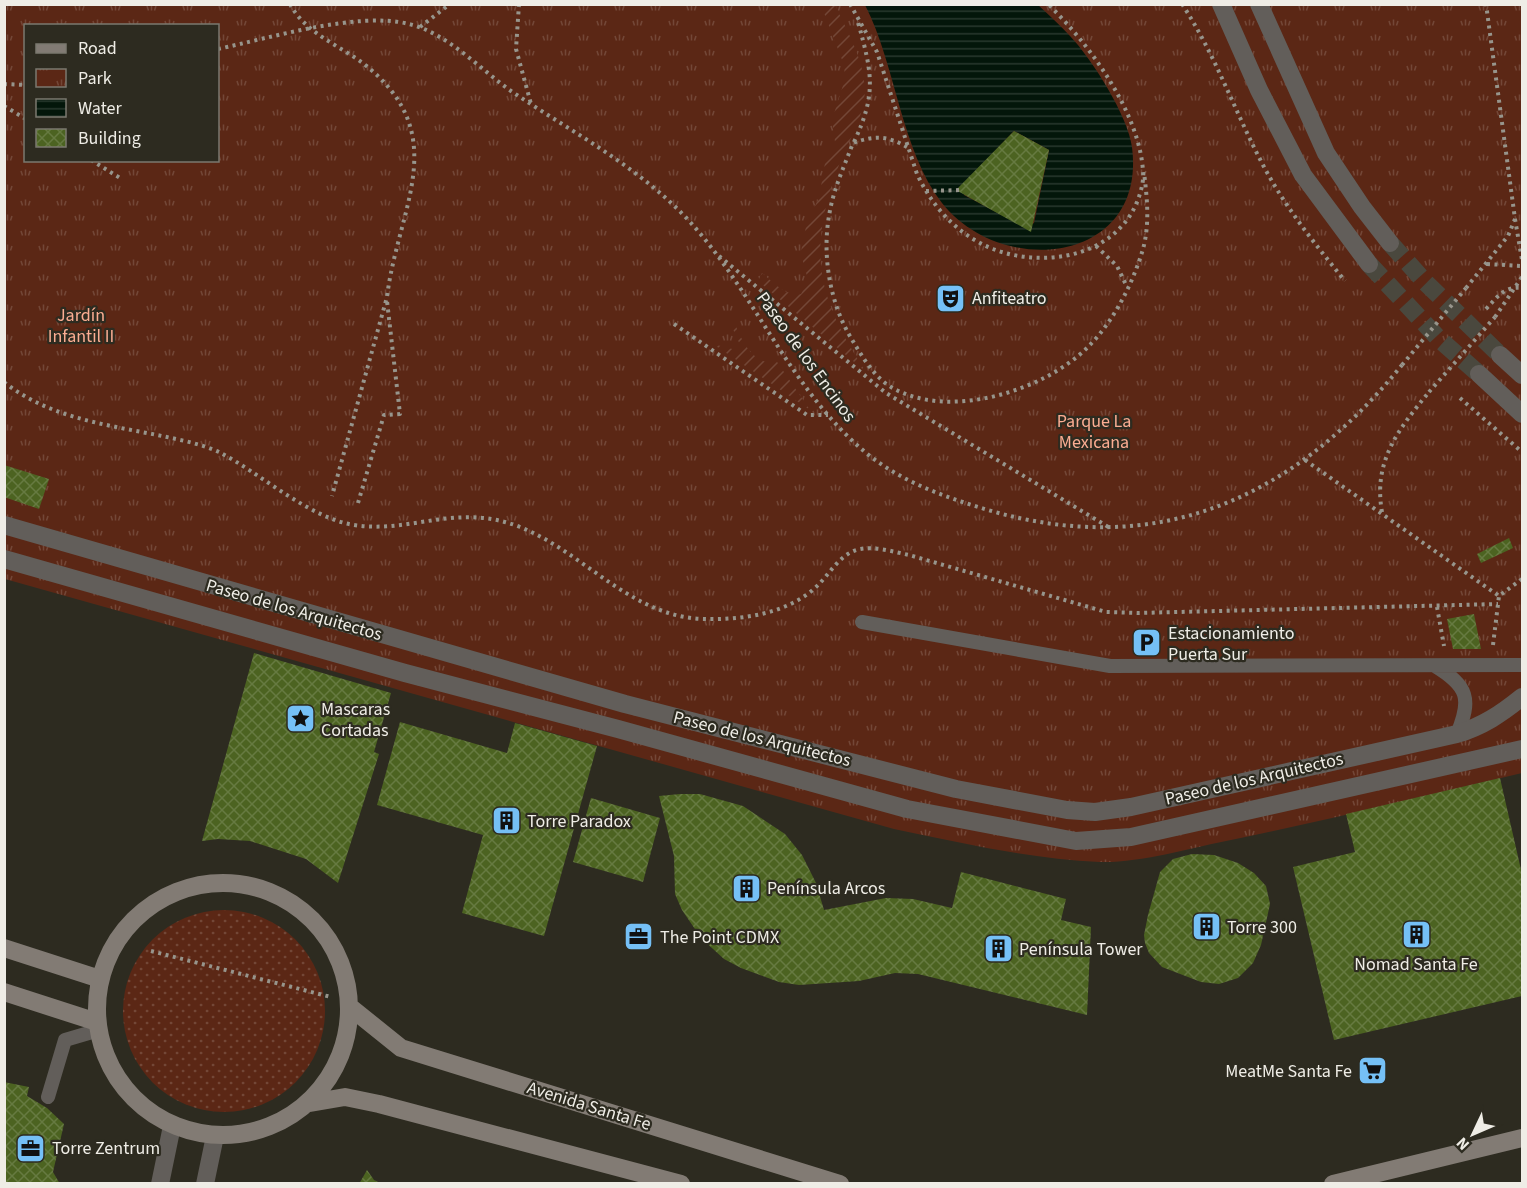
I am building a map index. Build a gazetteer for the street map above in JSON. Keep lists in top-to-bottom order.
{
  "streets": {
    "street": ["Paseo de los Arquitectos", "Avenida Santa Fe"],
    "path": ["Paseo de los Encinos"]
  },
  "parks": ["Jardín Infantil II", "Parque La Mexicana"],
  "places": {
    "theatre": ["Anfiteatro"],
    "parking": ["Estacionamiento Puerta Sur"],
    "place": ["Mascaras Cortadas"],
    "building": [
      "Torre Paradox",
      "Península Arcos",
      "Torre 300",
      "Nomad Santa Fe",
      "Península Tower"
    ],
    "office": ["The Point CDMX", "Torre Zentrum"],
    "supermarket": ["MeatMe Santa Fe"]
  },
  "legend": [
    "Road",
    "Park",
    "Water",
    "Building"
  ],
  "north": "bottom left"
}
